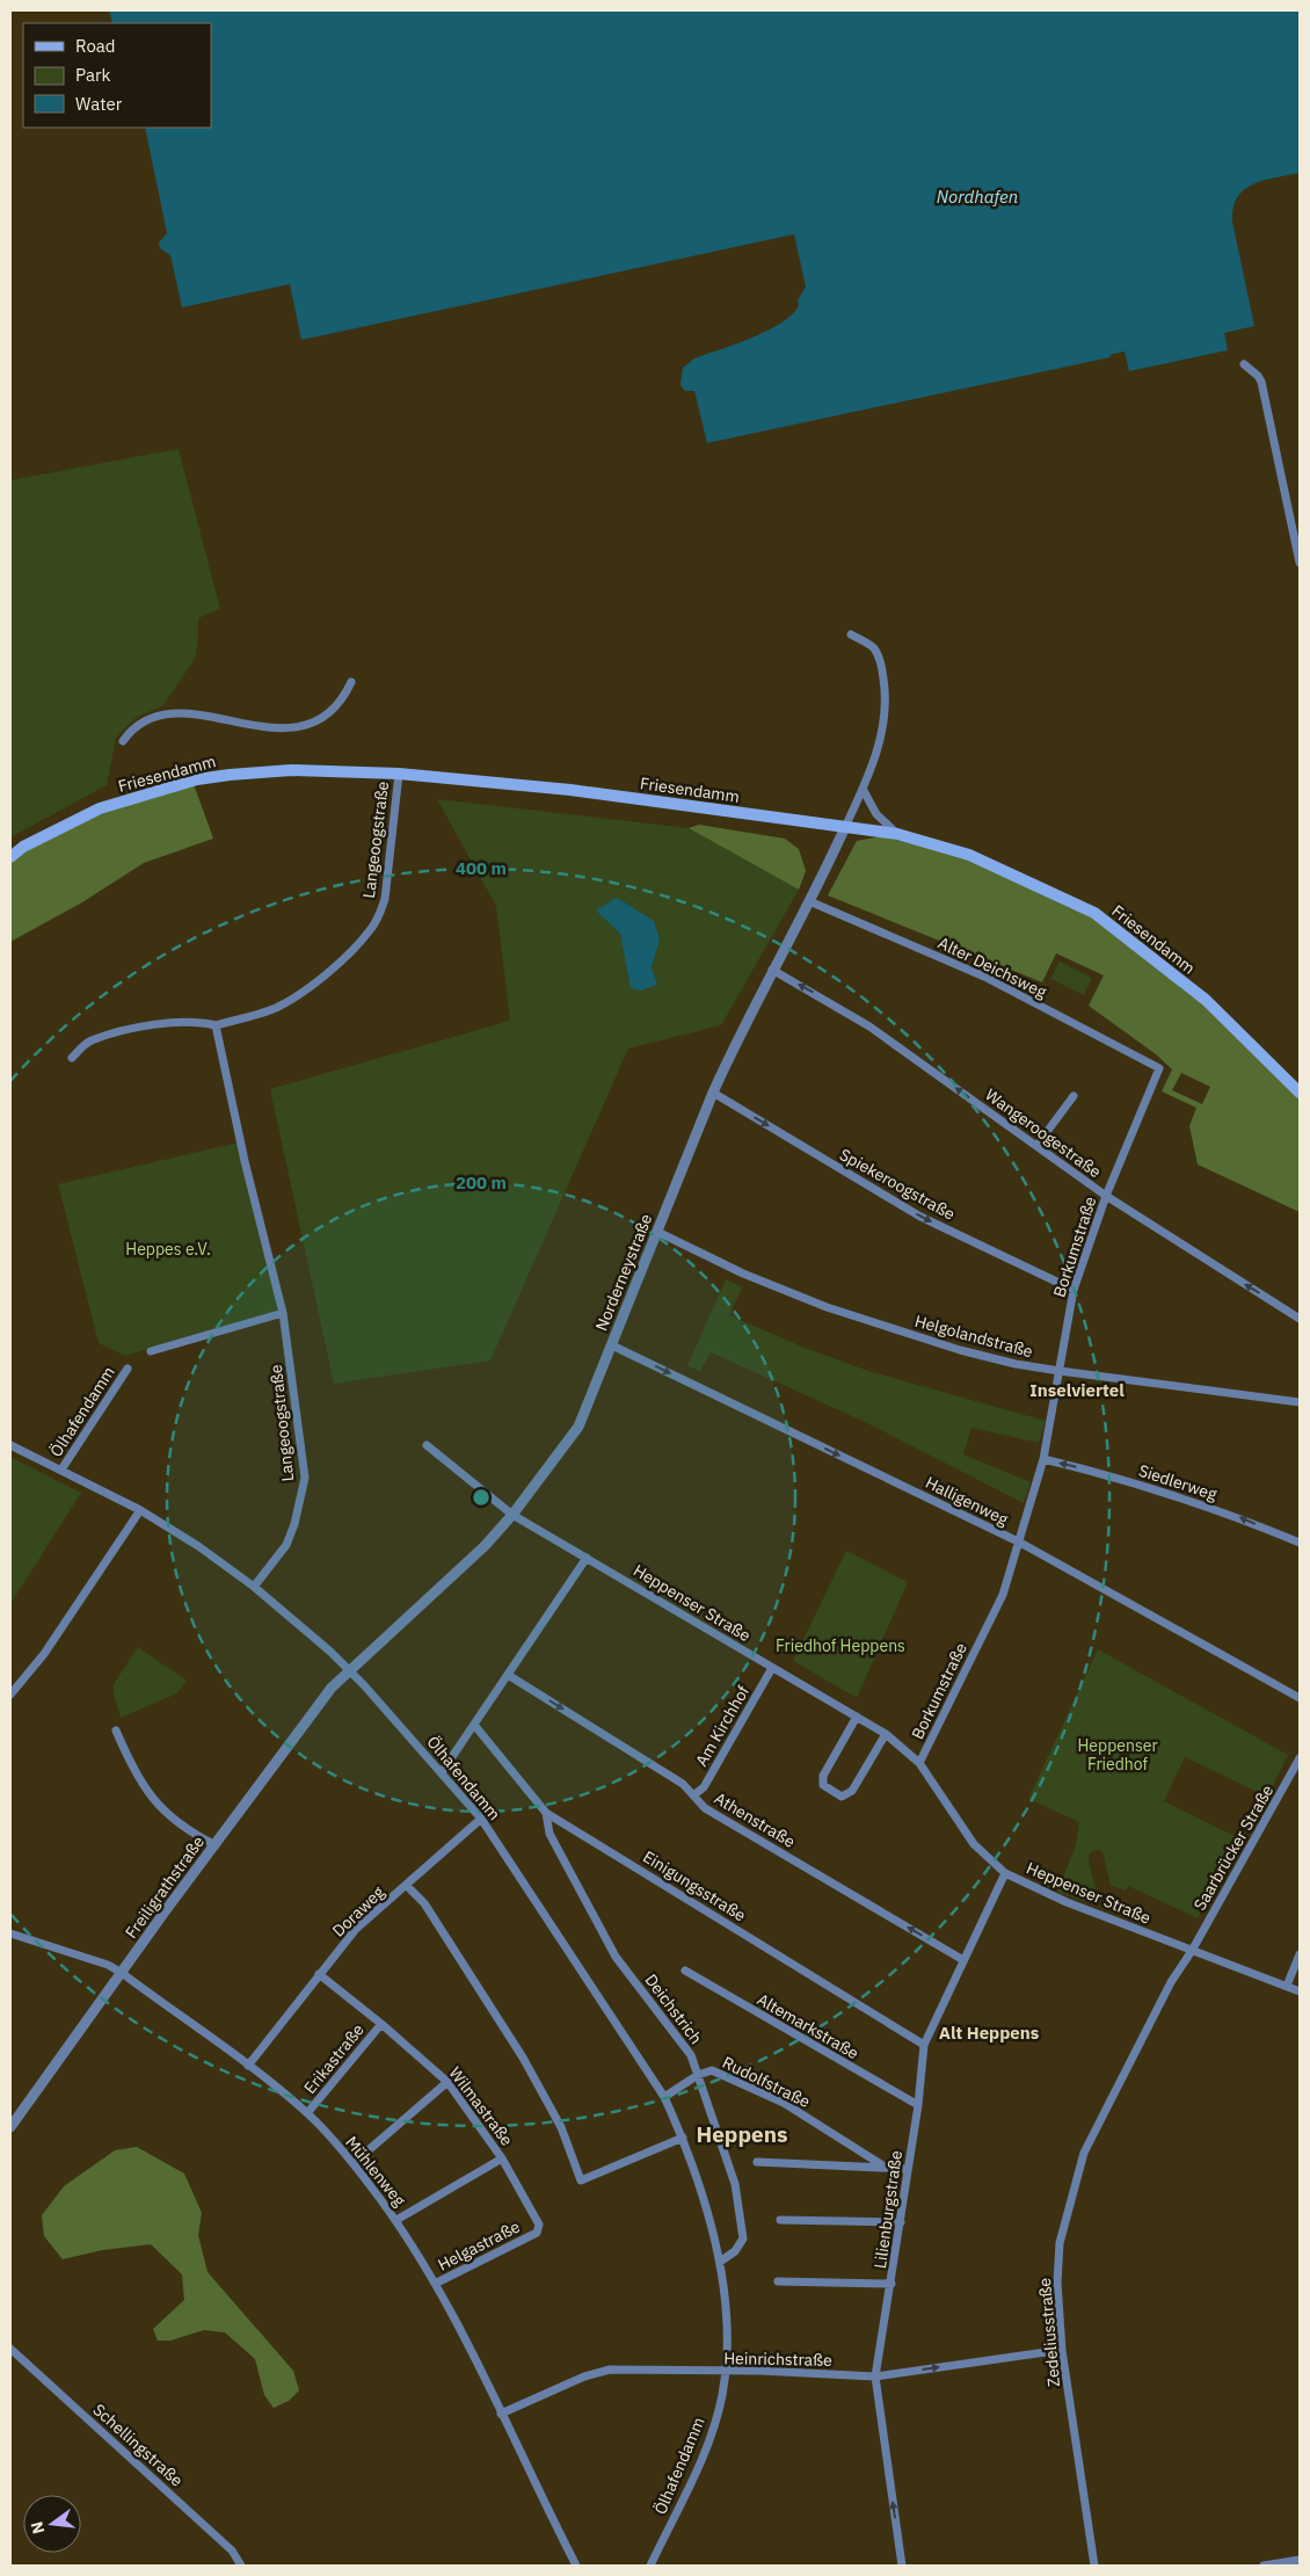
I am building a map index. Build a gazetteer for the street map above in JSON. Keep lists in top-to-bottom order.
{
  "streets": {
    "main road": ["Friesendamm"],
    "street": [
      "Langeoogstraße",
      "Alter Deichsweg",
      "Wangeroogestraße",
      "Spiekeroogstraße",
      "Borkumstraße",
      "Norderneystraße",
      "Helgolandstraße",
      "Ölhafendamm",
      "Siedlerweg",
      "Halligenweg",
      "Heppenser Straße",
      "Am Kirchhof",
      "Athenstraße",
      "Saarbrücker Straße",
      "Einigungsstraße",
      "Freiligrathstraße",
      "Doraweg",
      "Deichstrich",
      "Altemarkstraße",
      "Erikastraße",
      "Rudolfstraße",
      "Wilmastraße",
      "Mühlenweg",
      "Lilienburgstraße",
      "Helgastraße",
      "Zedeliusstraße",
      "Heinrichstraße",
      "Schellingstraße"
    ]
  },
  "crossings": [
    ["Friesendamm", "Langeoogstraße"],
    ["Friesendamm", "Norderneystraße"],
    ["Langeoogstraße", "Ölhafendamm"],
    ["Alter Deichsweg", "Borkumstraße"],
    ["Alter Deichsweg", "Norderneystraße"],
    ["Wangeroogestraße", "Borkumstraße"],
    ["Wangeroogestraße", "Norderneystraße"],
    ["Spiekeroogstraße", "Borkumstraße"],
    ["Spiekeroogstraße", "Norderneystraße"],
    ["Borkumstraße", "Helgolandstraße"],
    ["Borkumstraße", "Siedlerweg"],
    ["Borkumstraße", "Halligenweg"],
    ["Borkumstraße", "Heppenser Straße"],
    ["Norderneystraße", "Helgolandstraße"],
    ["Norderneystraße", "Ölhafendamm"],
    ["Norderneystraße", "Halligenweg"],
    ["Norderneystraße", "Heppenser Straße"],
    ["Norderneystraße", "Freiligrathstraße"],
    ["Ölhafendamm", "Freiligrathstraße"],
    ["Ölhafendamm", "Doraweg"],
    ["Ölhafendamm", "Deichstrich"],
    ["Ölhafendamm", "Rudolfstraße"],
    ["Ölhafendamm", "Heinrichstraße"],
    ["Heppenser Straße", "Am Kirchhof"],
    ["Heppenser Straße", "Saarbrücker Straße"],
    ["Heppenser Straße", "Lilienburgstraße"],
    ["Heppenser Straße", "Zedeliusstraße"],
    ["Am Kirchhof", "Athenstraße"],
    ["Athenstraße", "Lilienburgstraße"],
    ["Saarbrücker Straße", "Zedeliusstraße"],
    ["Einigungsstraße", "Deichstrich"],
    ["Einigungsstraße", "Lilienburgstraße"],
    ["Freiligrathstraße", "Mühlenweg"],
    ["Doraweg", "Wilmastraße"],
    ["Doraweg", "Mühlenweg"],
    ["Deichstrich", "Rudolfstraße"],
    ["Altemarkstraße", "Lilienburgstraße"],
    ["Erikastraße", "Wilmastraße"],
    ["Erikastraße", "Mühlenweg"],
    ["Wilmastraße", "Helgastraße"],
    ["Mühlenweg", "Helgastraße"],
    ["Mühlenweg", "Heinrichstraße"],
    ["Lilienburgstraße", "Heinrichstraße"],
    ["Zedeliusstraße", "Heinrichstraße"]
  ],
  "one_way": [
    "Wangeroogestraße",
    "Spiekeroogstraße",
    "Siedlerweg",
    "Halligenweg"
  ],
  "districts": ["Inselviertel", "Alt Heppens", "Heppens"],
  "water": ["Nordhafen"],
  "parks": ["Heppes e.V.", "Friedhof Heppens", "Heppenser Friedhof"],
  "legend": ["Road", "Park", "Water"],
  "north": "left",
  "rings": ["400 m", "200 m"]
}
